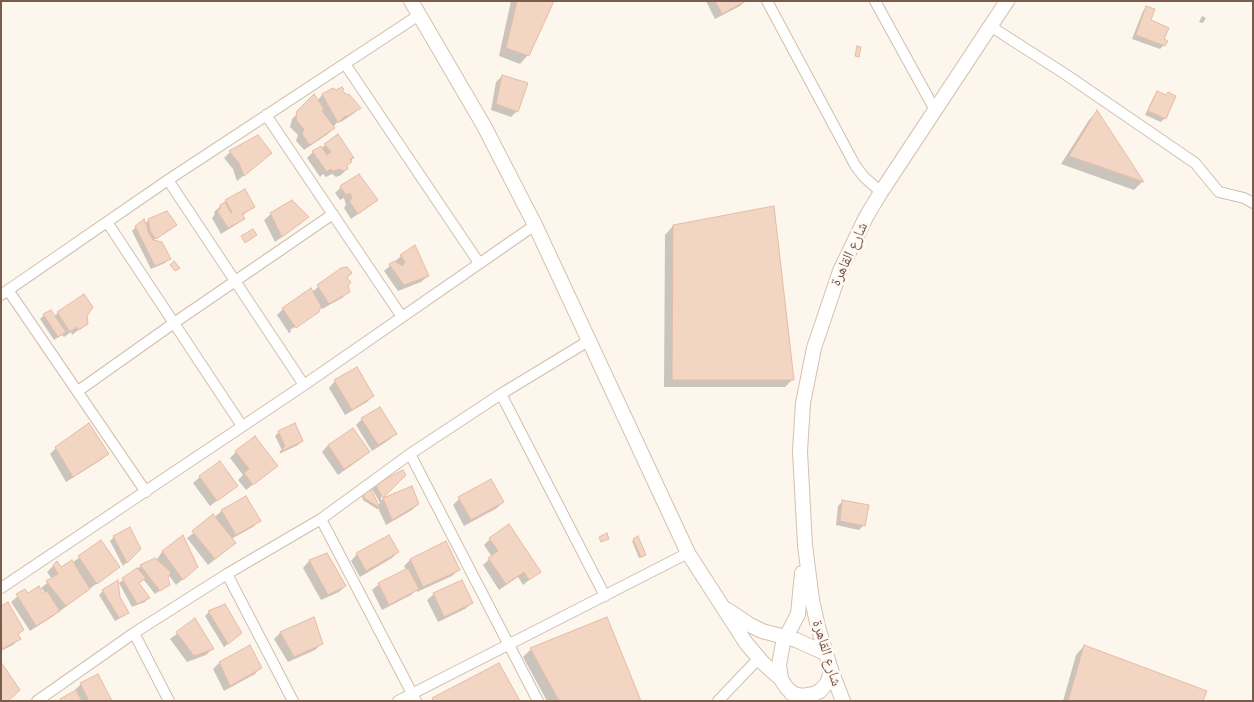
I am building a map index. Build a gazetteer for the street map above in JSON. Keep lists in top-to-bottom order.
{
  "streets": {
    "main road": ["شارع القاهرة"]
  }
}
